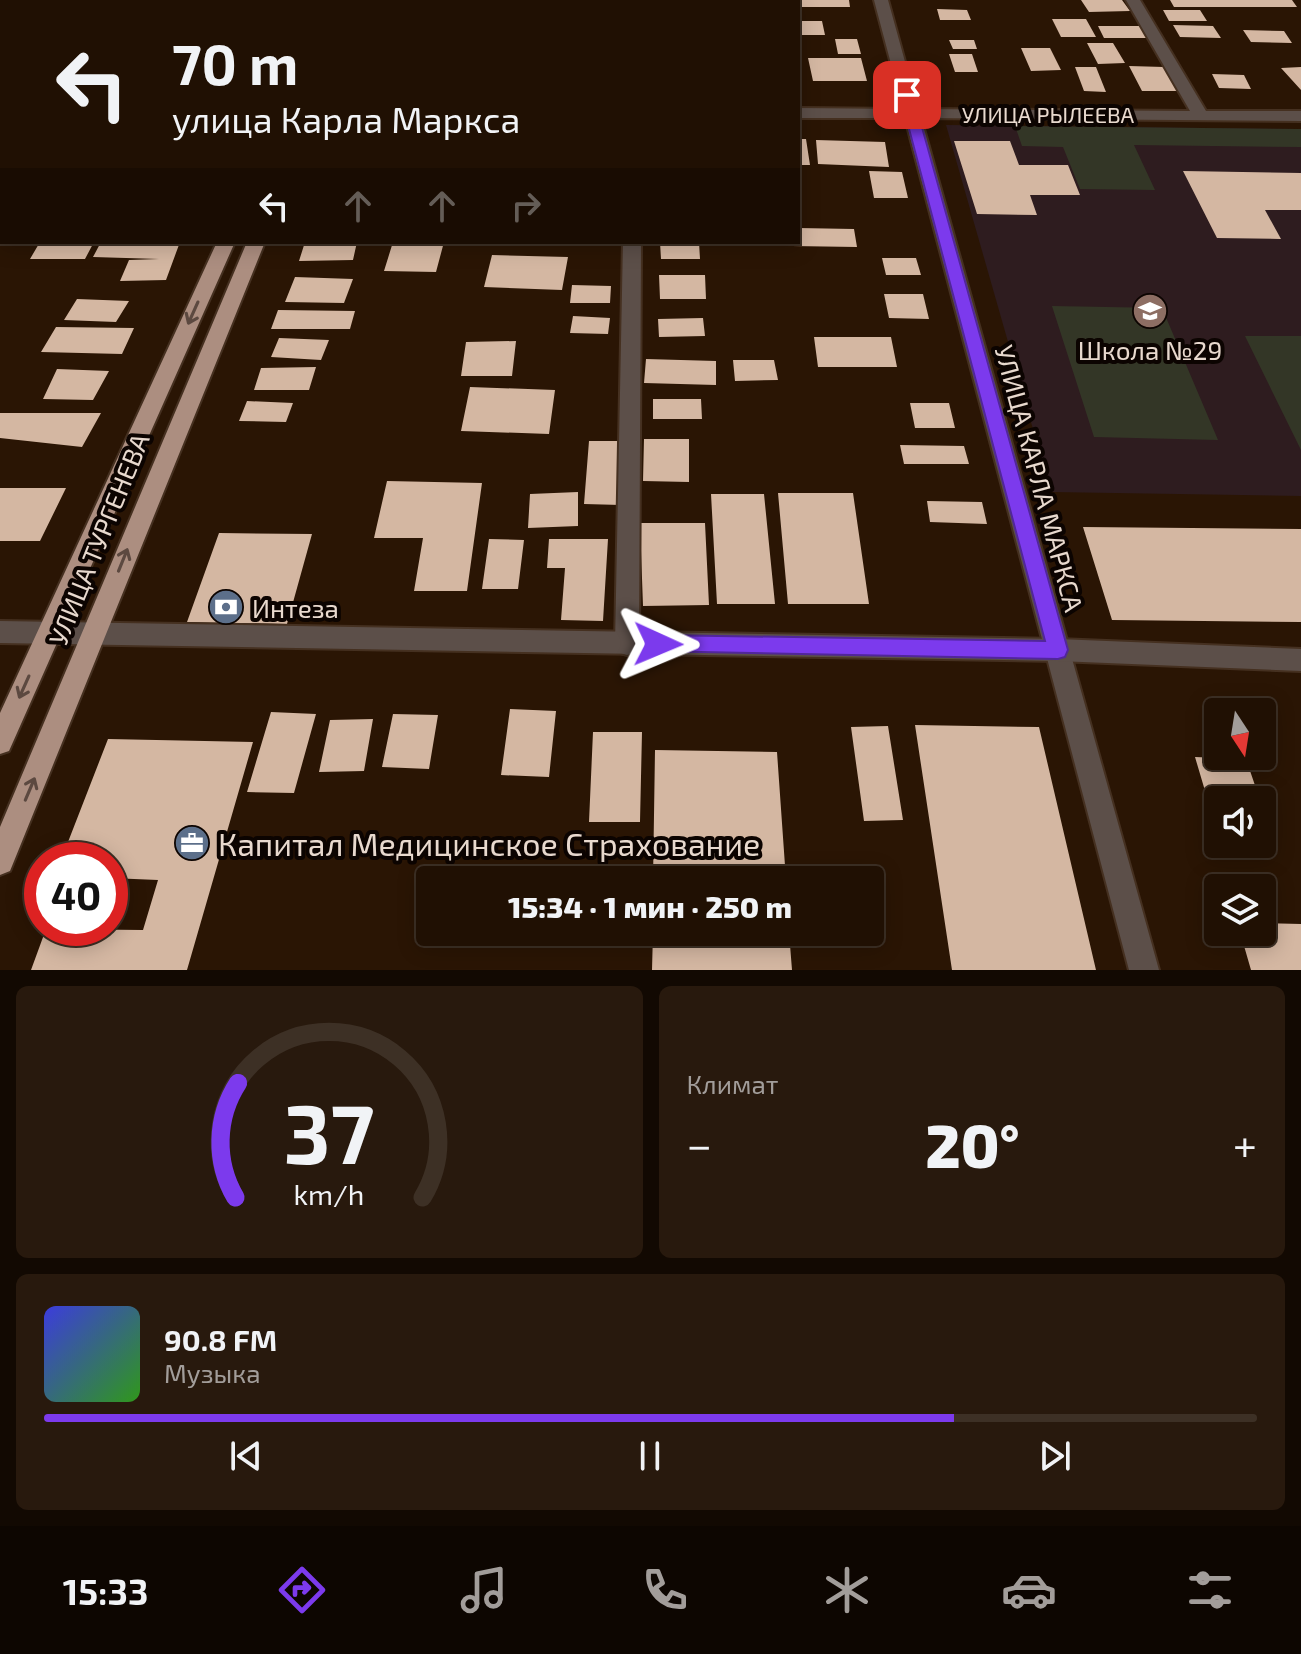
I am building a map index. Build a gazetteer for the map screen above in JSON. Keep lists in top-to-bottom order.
{
  "streets": {
    "highway": ["УЛИЦА ТУРГЕНЕВА"],
    "street": ["УЛИЦА РЫЛЕЕВА", "УЛИЦА КАРЛА МАРКСА"]
  },
  "crossings": [
    ["УЛИЦА РЫЛЕЕВА", "УЛИЦА КАРЛА МАРКСА"]
  ],
  "places": {
    "school or university": ["Школа №29"],
    "bank": ["Интеза"],
    "office": ["Капитал Медицинское Страхование"]
  },
  "north": "bottom",
  "page": {
    "turn": ["70 m", "улица Карла Маркса"],
    "limit": "40",
    "trip": "15:34 · 1 мин · 250 m",
    "tile": "Климат",
    "heat": ["−", "20°", "+"],
    "song": ["90.8 FM", "Музыка"],
    "tabs": "15:33",
    "gauge": ["37", "km/h"]
  }
}
